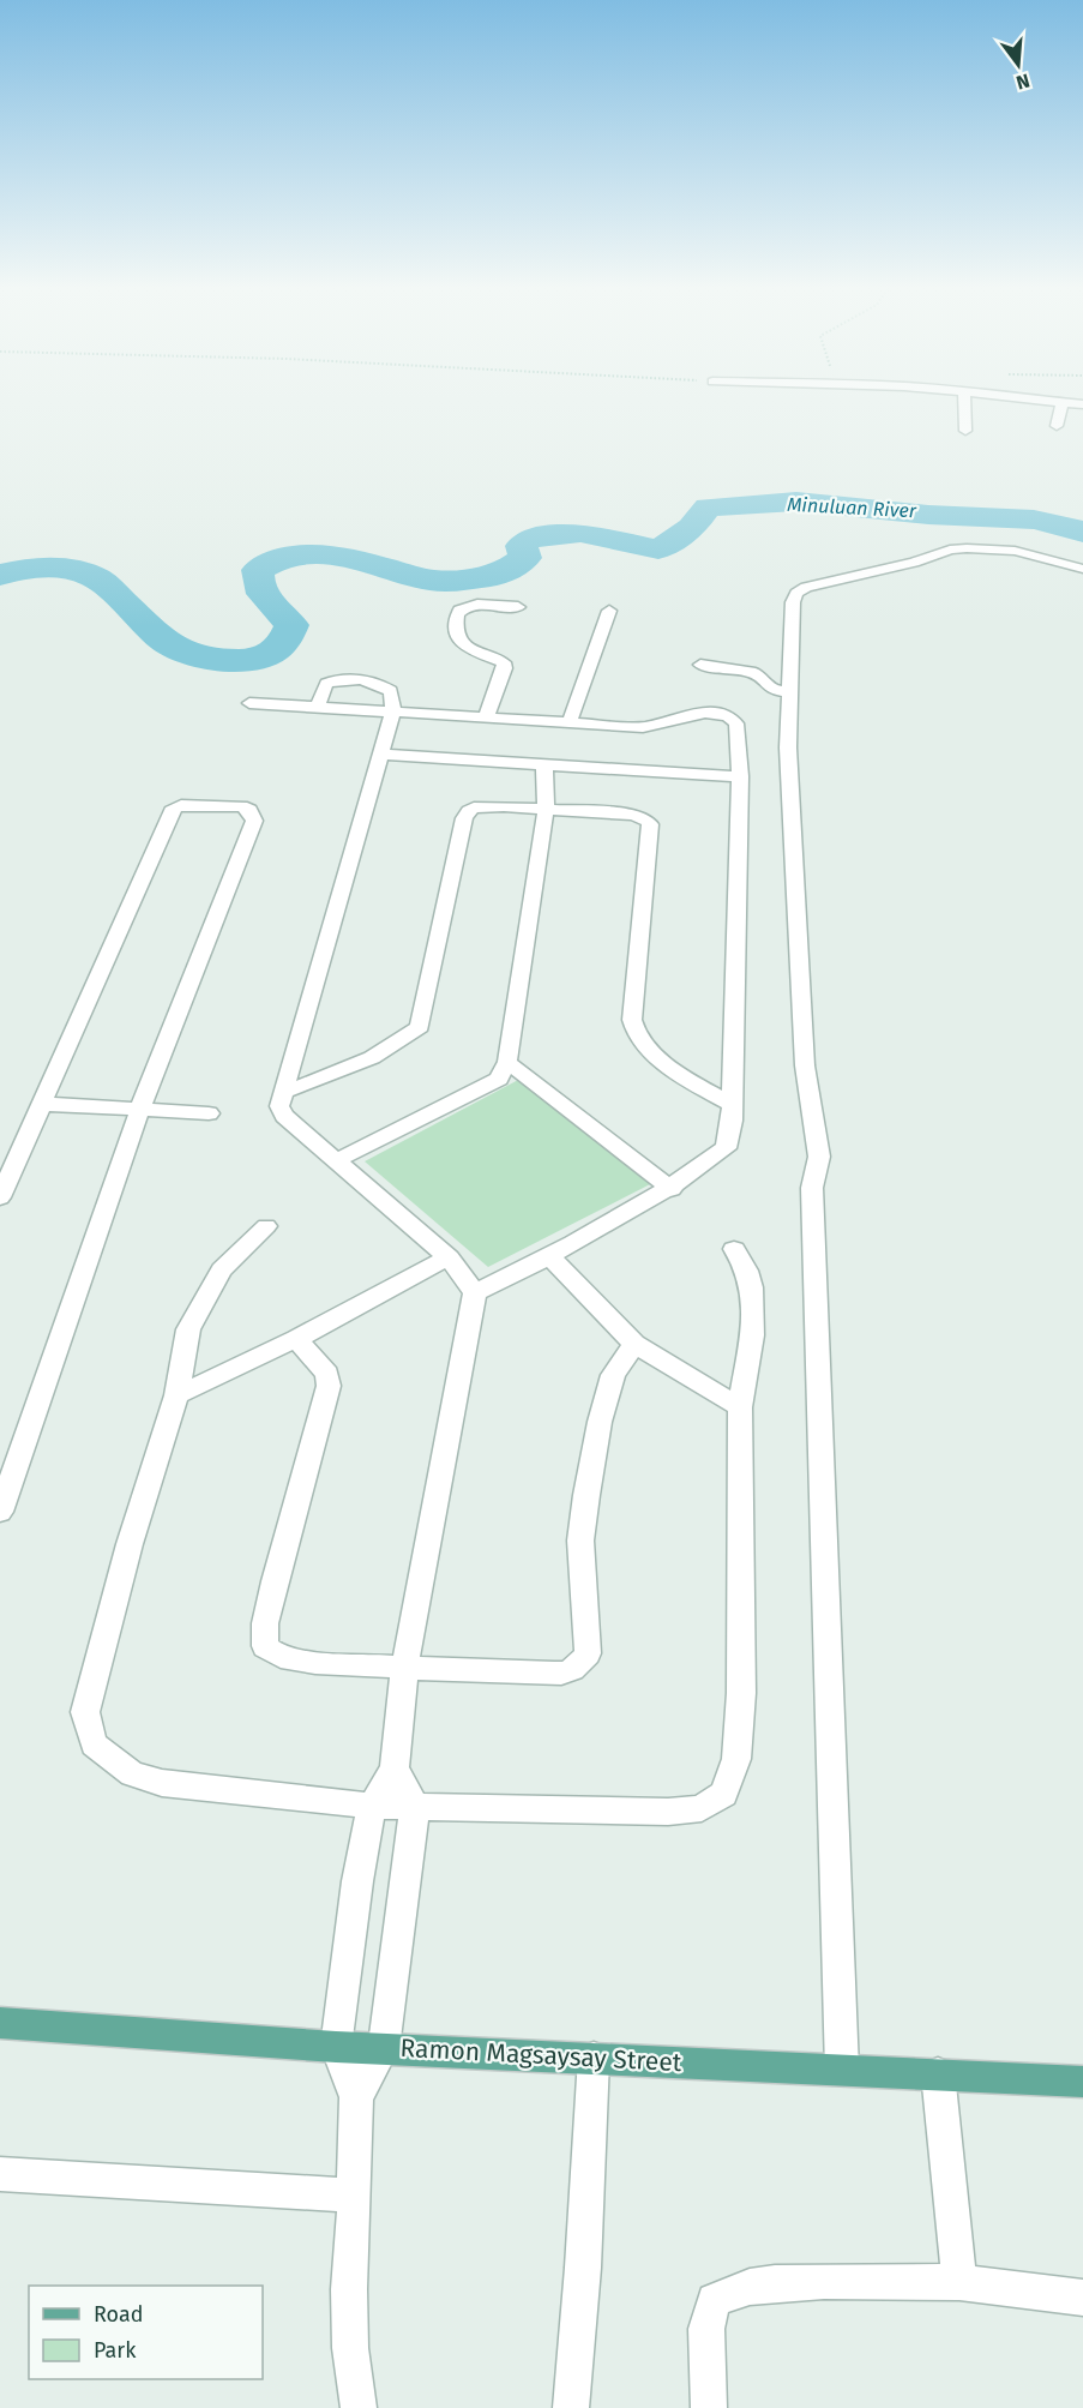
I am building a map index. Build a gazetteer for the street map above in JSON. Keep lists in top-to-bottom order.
{
  "streets": {
    "main road": ["Ramon Magsaysay Street"]
  },
  "water": ["Minuluan River"],
  "legend": ["Road", "Park"],
  "north": "bottom"
}
